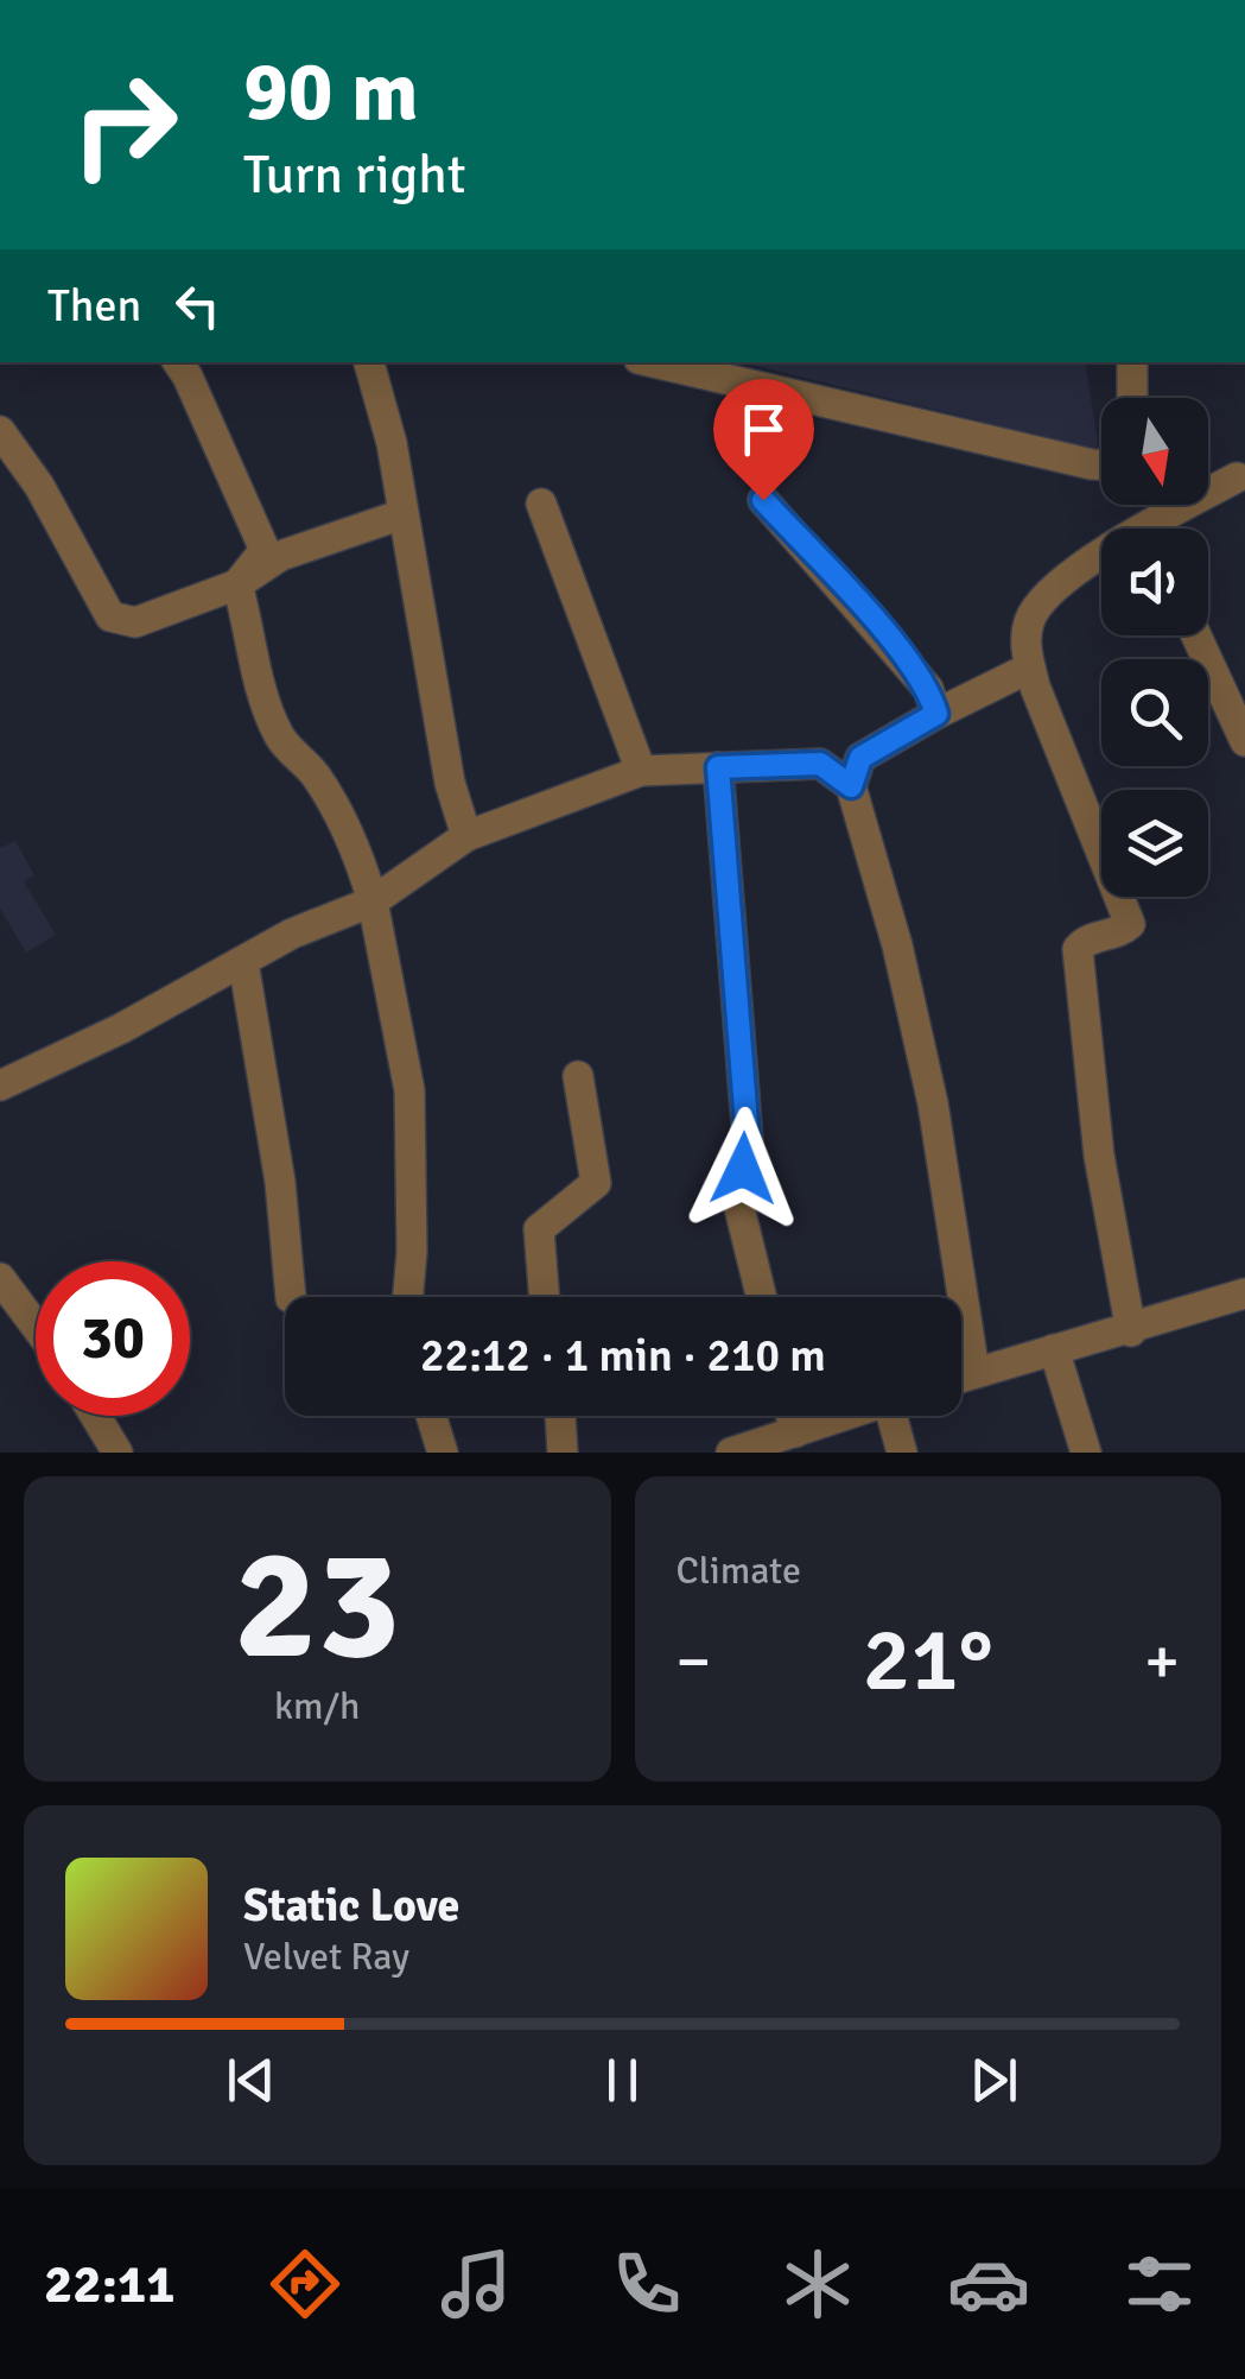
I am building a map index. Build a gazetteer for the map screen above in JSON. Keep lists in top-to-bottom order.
{
  "north": "bottom",
  "page": {
    "turn": ["90 m", "Turn right"],
    "then": "Then",
    "limit": "30",
    "trip": "22:12 · 1 min · 210 m",
    "tile": [
      ["23", "km/h"],
      "Climate"
    ],
    "heat": ["−", "21°", "+"],
    "song": ["Static Love", "Velvet Ray"],
    "tabs": "22:11"
  }
}
